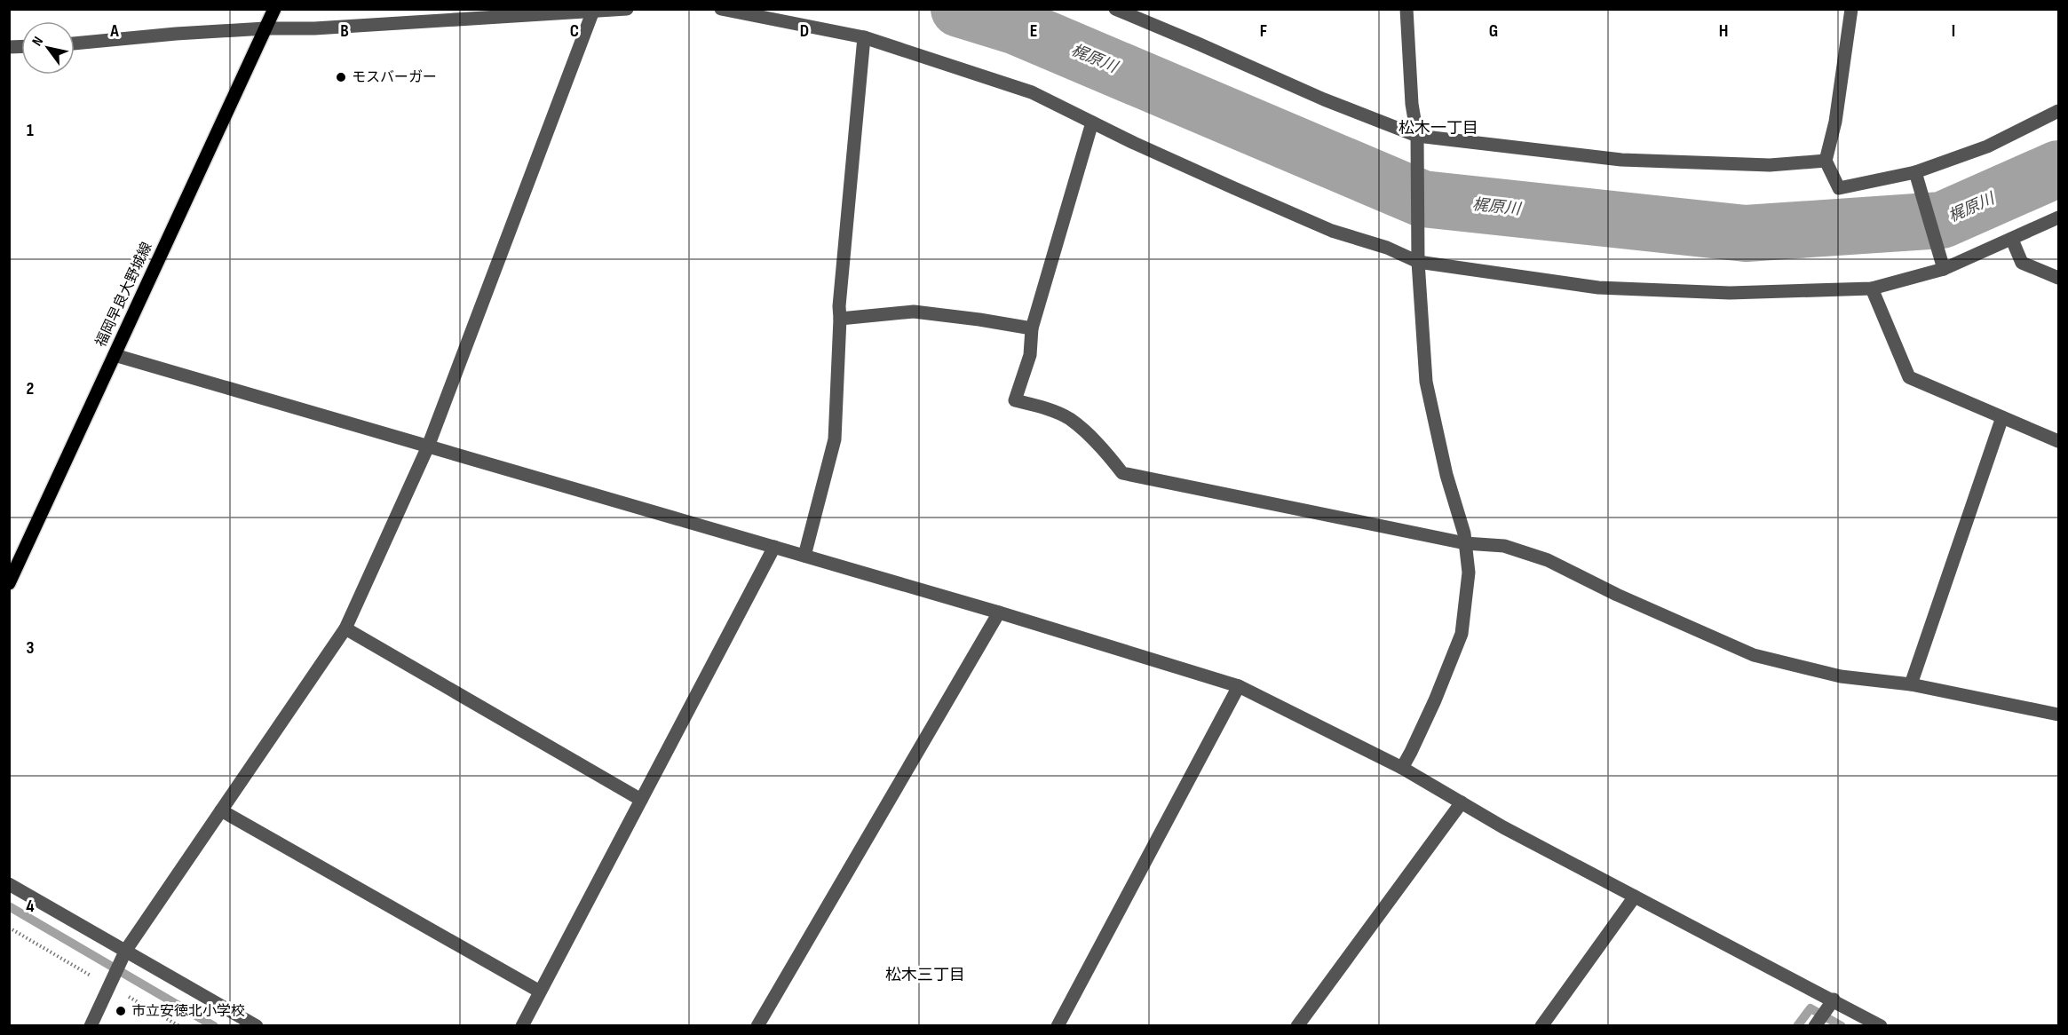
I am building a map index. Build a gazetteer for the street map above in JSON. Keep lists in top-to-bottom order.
{
  "streets": {
    "main road": ["福岡早良大野城線"]
  },
  "districts": ["松木一丁目", "松木三丁目"],
  "water": ["梶原川"],
  "places": ["モスバーガー", "市立安徳北小学校"],
  "north": "top left",
  "grid": {
    "columns": [
      "A",
      "B",
      "C",
      "D",
      "E",
      "F",
      "G",
      "H",
      "I"
    ],
    "rows": [
      "1",
      "2",
      "3",
      "4"
    ]
  }
}
